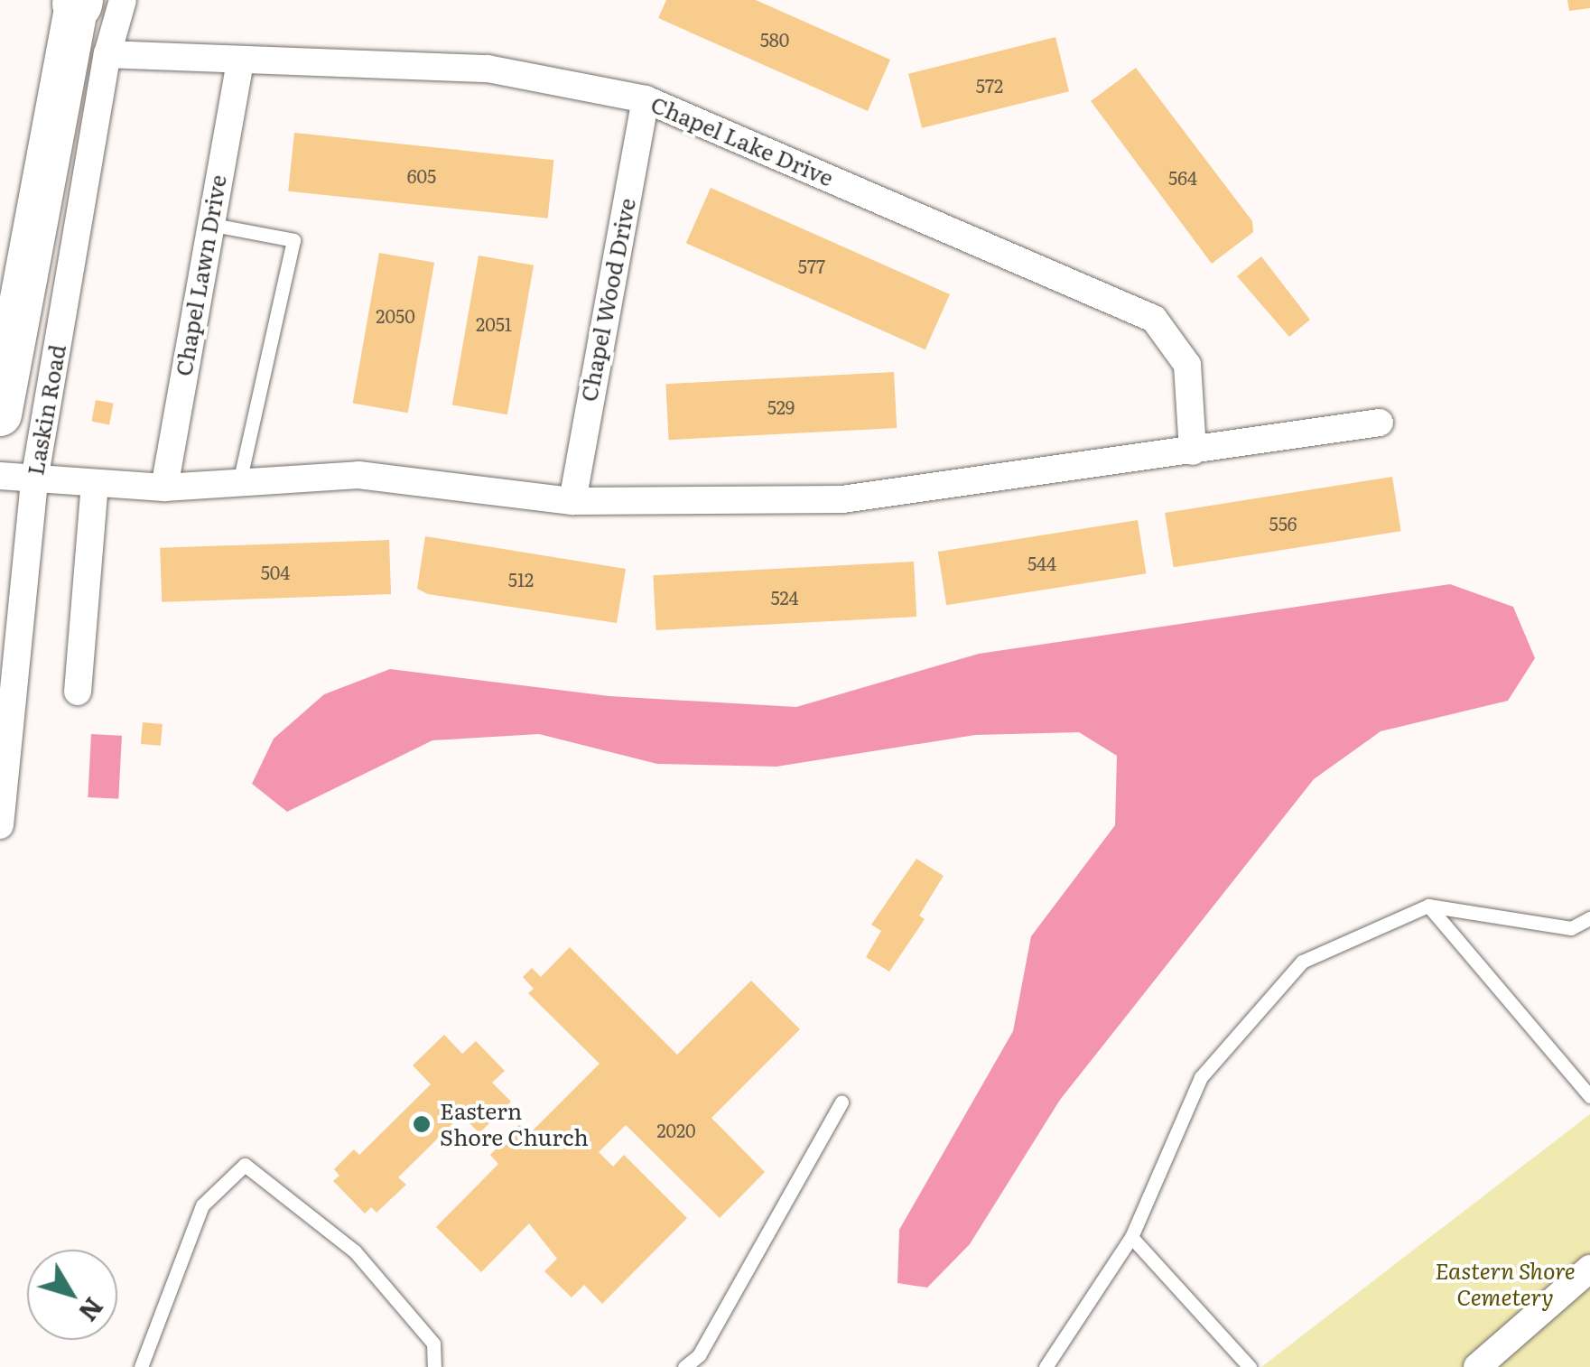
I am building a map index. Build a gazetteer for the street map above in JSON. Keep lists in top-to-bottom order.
{
  "streets": {
    "main road": ["Laskin Road"],
    "street": ["Chapel Lake Drive", "Chapel Lawn Drive", "Chapel Wood Drive"]
  },
  "crossings": [
    ["Chapel Lake Drive", "Chapel Lawn Drive"],
    ["Chapel Lake Drive", "Chapel Wood Drive"],
    ["Chapel Lake Drive", "Laskin Road"]
  ],
  "parks": ["Eastern Shore Cemetery"],
  "places": ["Eastern Shore Church"],
  "house_numbers": [
    "580",
    "572",
    "605",
    "564",
    "577",
    "2050",
    "2051",
    "529",
    "556",
    "544",
    "504",
    "512",
    "524",
    "2020"
  ],
  "north": "bottom right"
}
